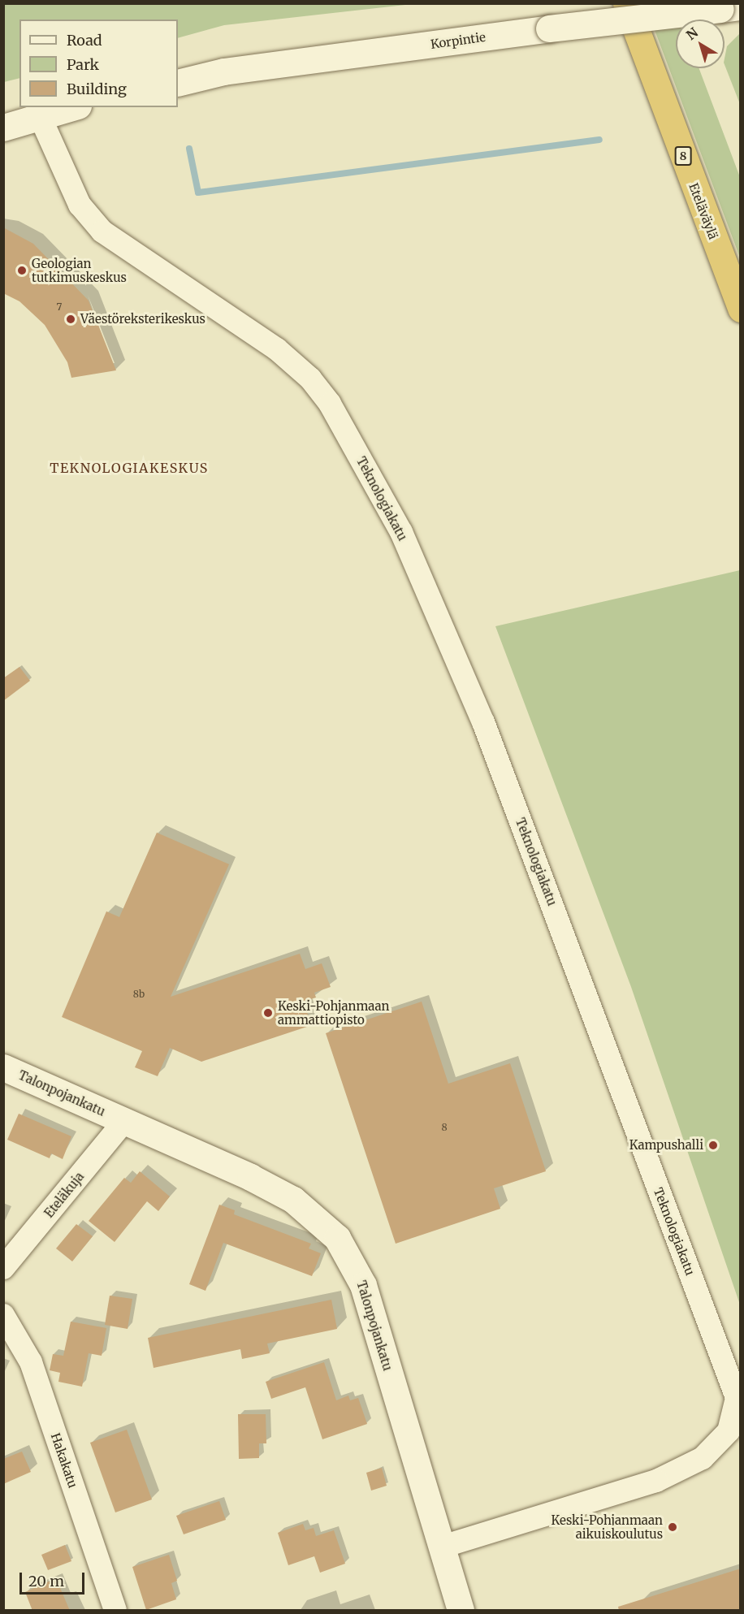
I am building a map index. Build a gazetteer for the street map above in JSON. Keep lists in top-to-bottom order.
{
  "streets": {
    "highway": ["8", "Eteläväylä"],
    "street": [
      "Korpintie",
      "Teknologiakatu",
      "Talonpojankatu",
      "Eteläkuja",
      "Hakakatu"
    ]
  },
  "crossings": [
    ["Teknologiakatu", "Talonpojankatu"],
    ["Talonpojankatu", "Eteläkuja"]
  ],
  "districts": ["TEKNOLOGIAKESKUS"],
  "places": [
    "Geologian tutkimuskeskus",
    "Väestöreksterikeskus",
    "Keski-Pohjanmaan ammattiopisto",
    "Kampushalli",
    "Keski-Pohjanmaan aikuiskoulutus"
  ],
  "house_numbers": ["7", "8b", "8"],
  "legend": ["Road", "Park", "Building"],
  "scale_bar": "20 m",
  "north": "top left"
}
